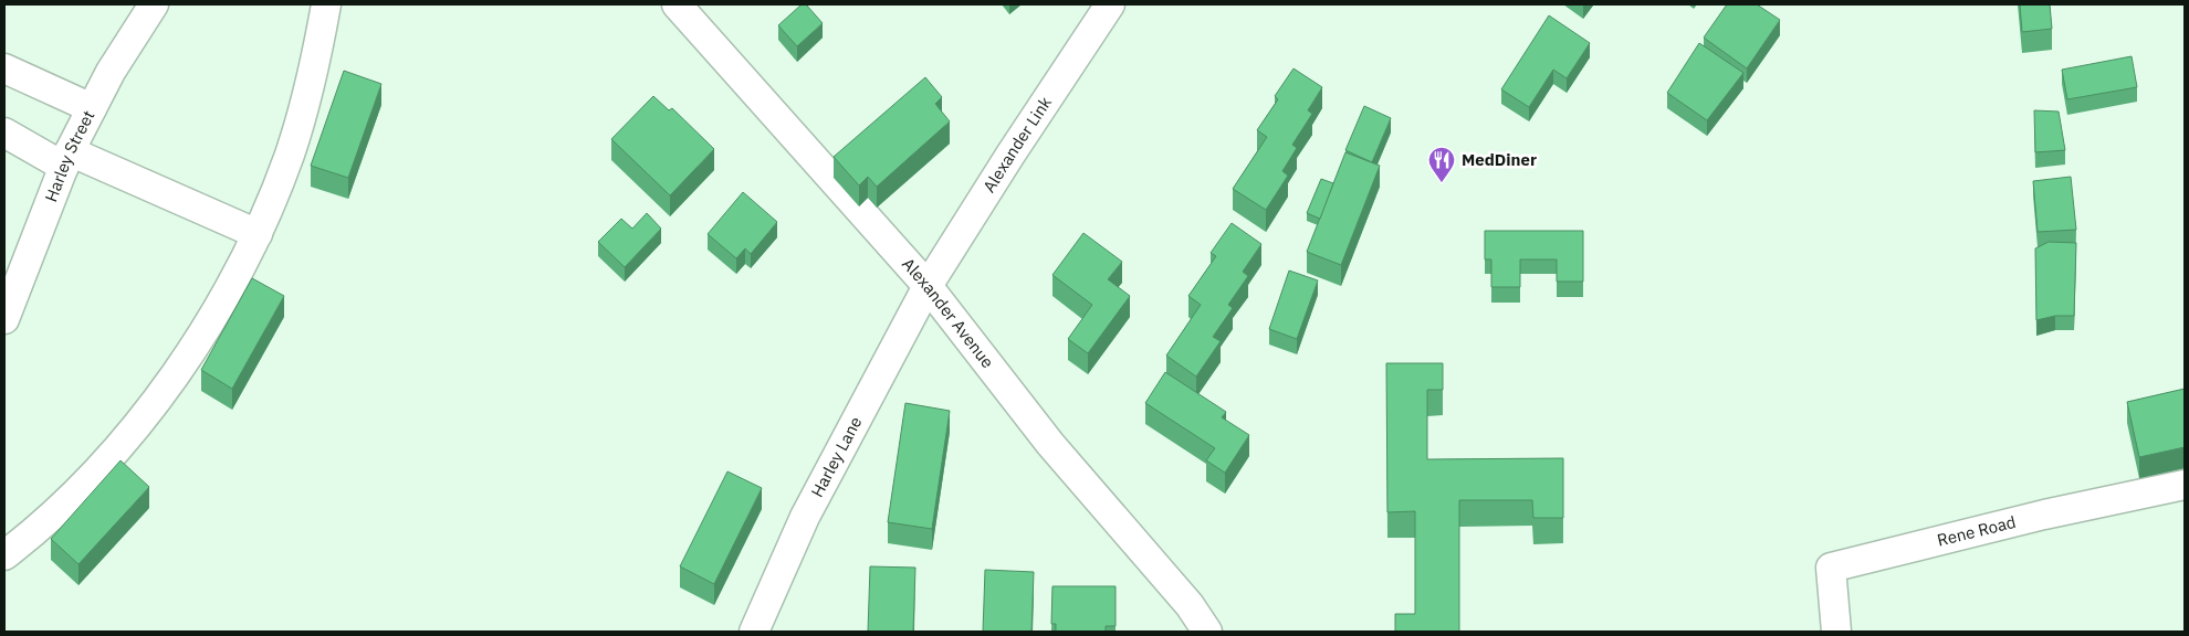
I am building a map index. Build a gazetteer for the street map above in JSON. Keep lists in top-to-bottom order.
{
  "streets": {
    "street": [
      "Alexander Link",
      "Harley Street",
      "Alexander Avenue",
      "Harley Lane",
      "Rene Road"
    ]
  },
  "crossings": [
    ["Alexander Link", "Alexander Avenue"],
    ["Alexander Link", "Harley Lane"],
    ["Alexander Avenue", "Harley Lane"]
  ],
  "places": {
    "restaurant": ["MedDiner"]
  }
}
